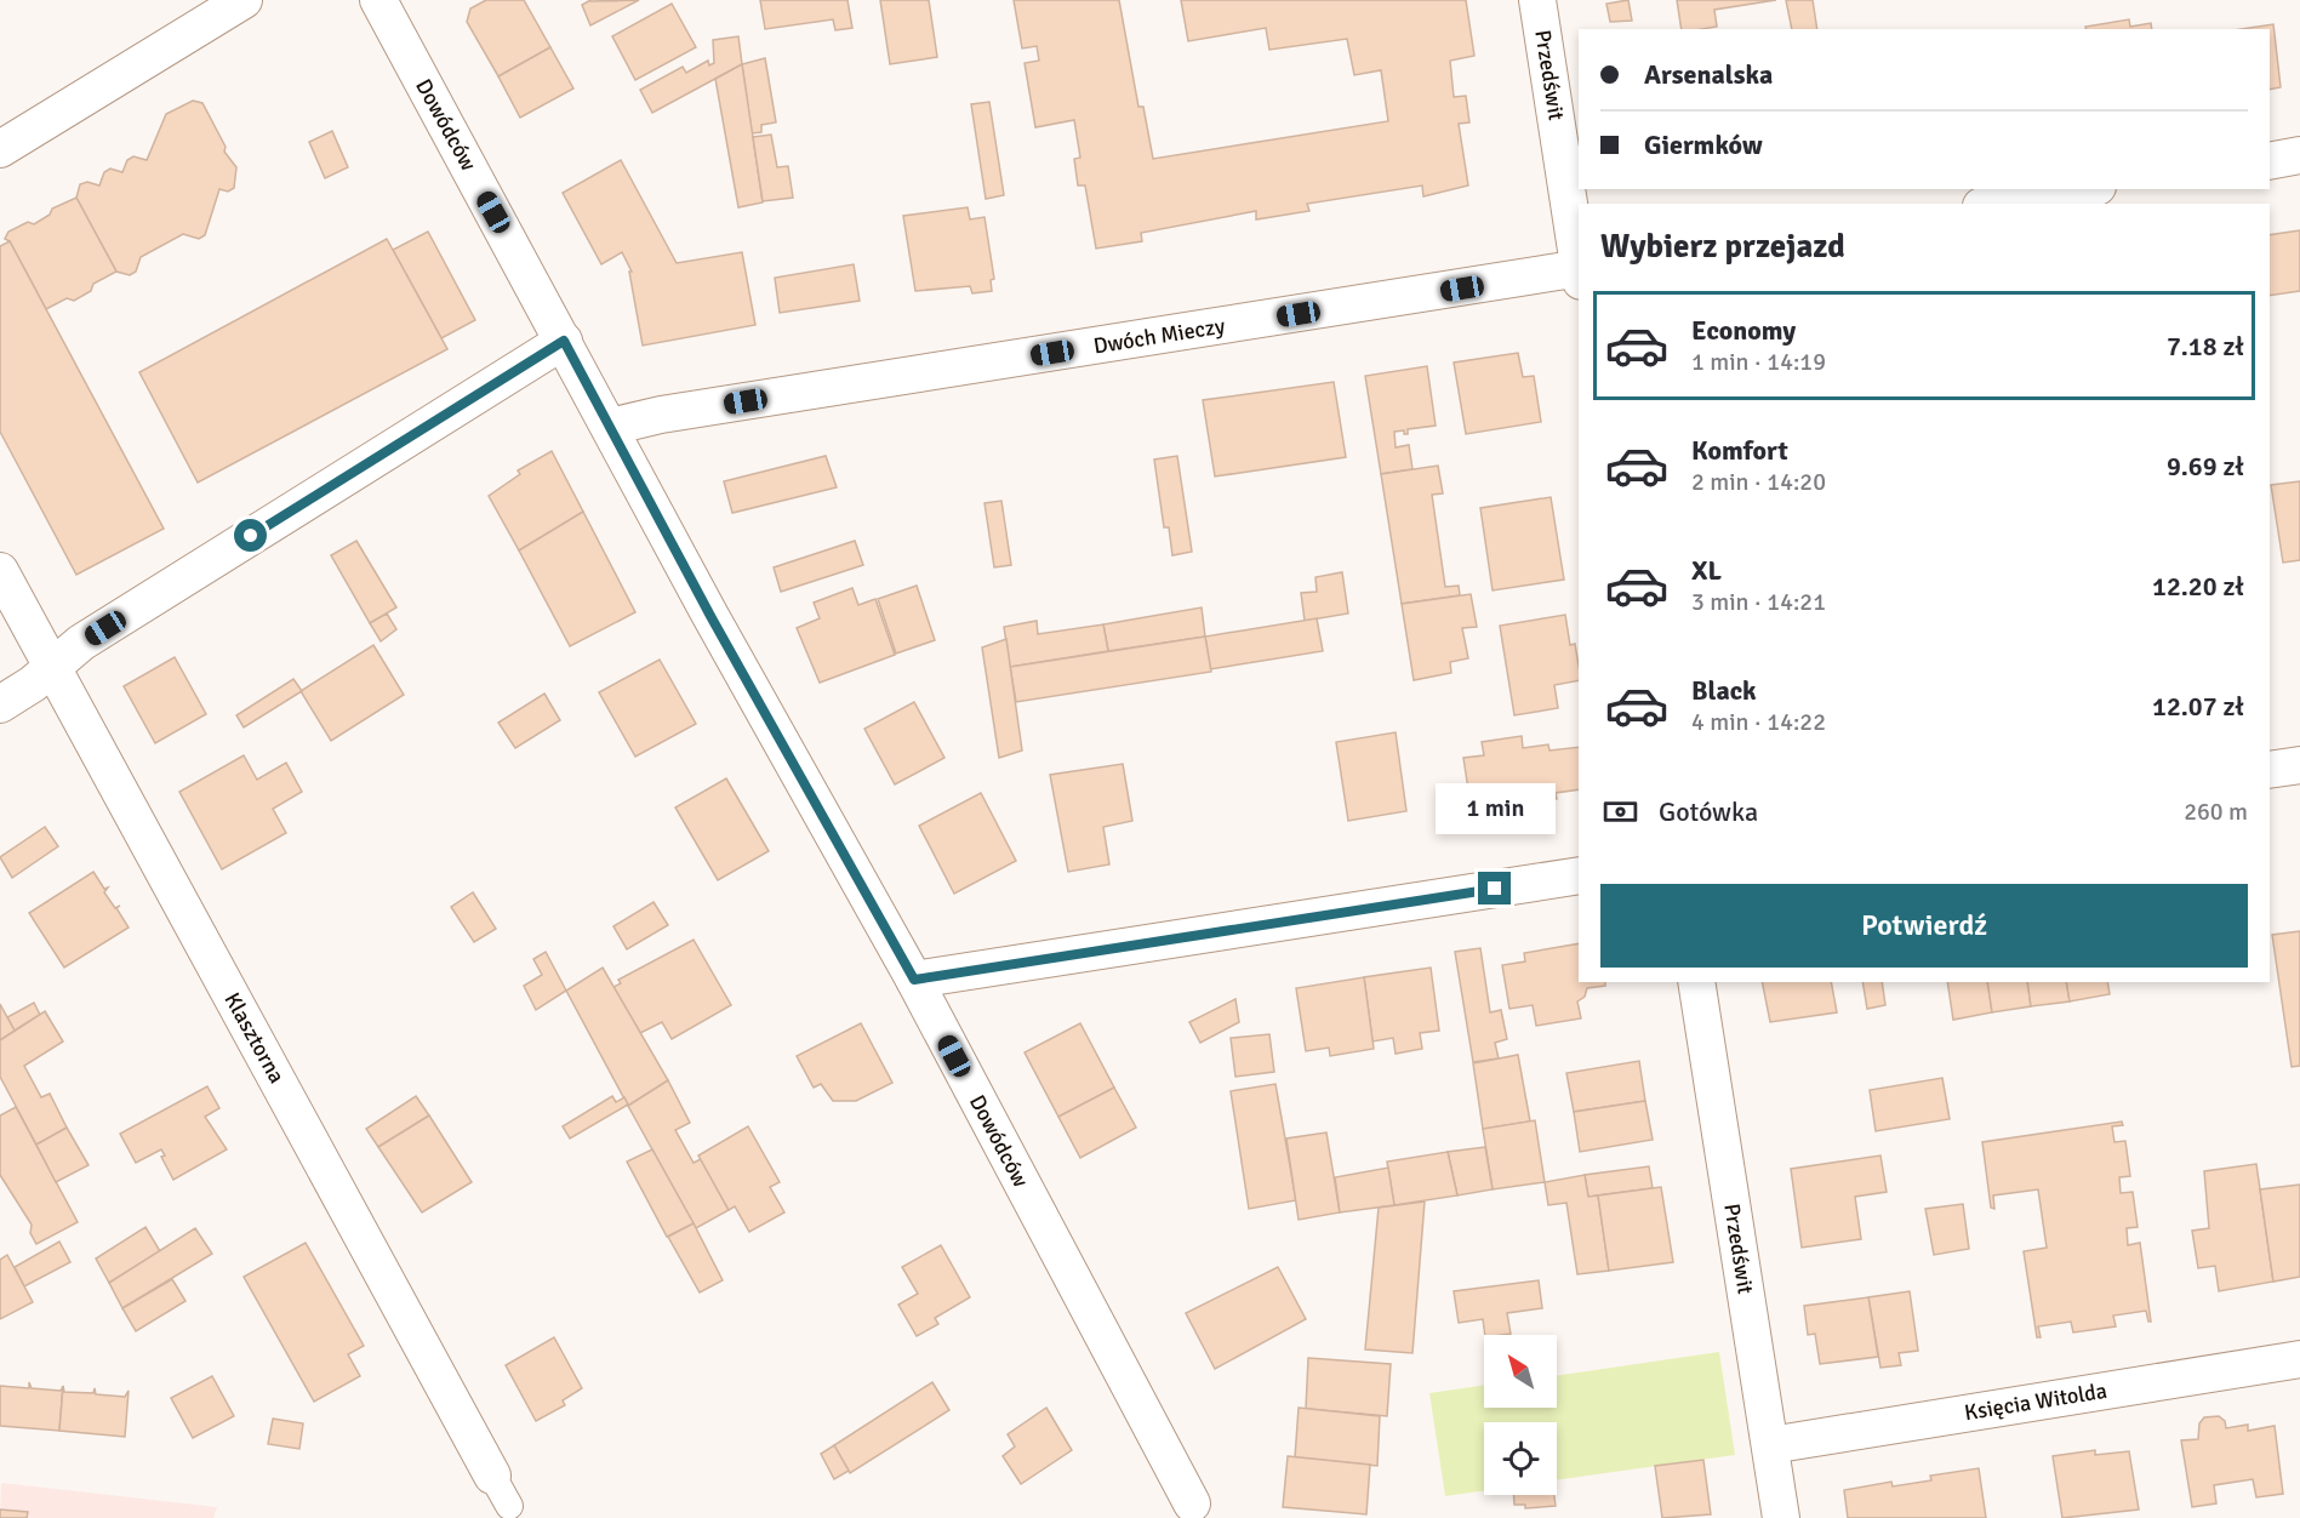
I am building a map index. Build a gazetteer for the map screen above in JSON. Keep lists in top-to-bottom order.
{
  "streets": {
    "street": [
      "Przedświt",
      "Dowódców",
      "Dwóch Mieczy",
      "Klasztorna",
      "Księcia Witolda"
    ]
  },
  "crossings": [
    ["Przedświt", "Księcia Witolda"],
    ["Dowódców", "Dwóch Mieczy"]
  ],
  "north": "top left",
  "page": {
    "banner": ["Arsenalska", "Giermków"],
    "heading": "Wybierz przejazd",
    "list": [
      {
        "name": "Economy",
        "note": "1 min · 14:19",
        "value": "7.18 zł"
      },
      {
        "name": "Komfort",
        "note": "2 min · 14:20",
        "value": "9.69 zł"
      },
      {
        "name": "XL",
        "note": "3 min · 14:21",
        "value": "12.20 zł"
      },
      {
        "name": "Black",
        "note": "4 min · 14:22",
        "value": "12.07 zł"
      }
    ],
    "pay": ["Gotówka", "260 m"],
    "bubble": "1 min",
    "buttons": "Potwierdź"
  }
}
